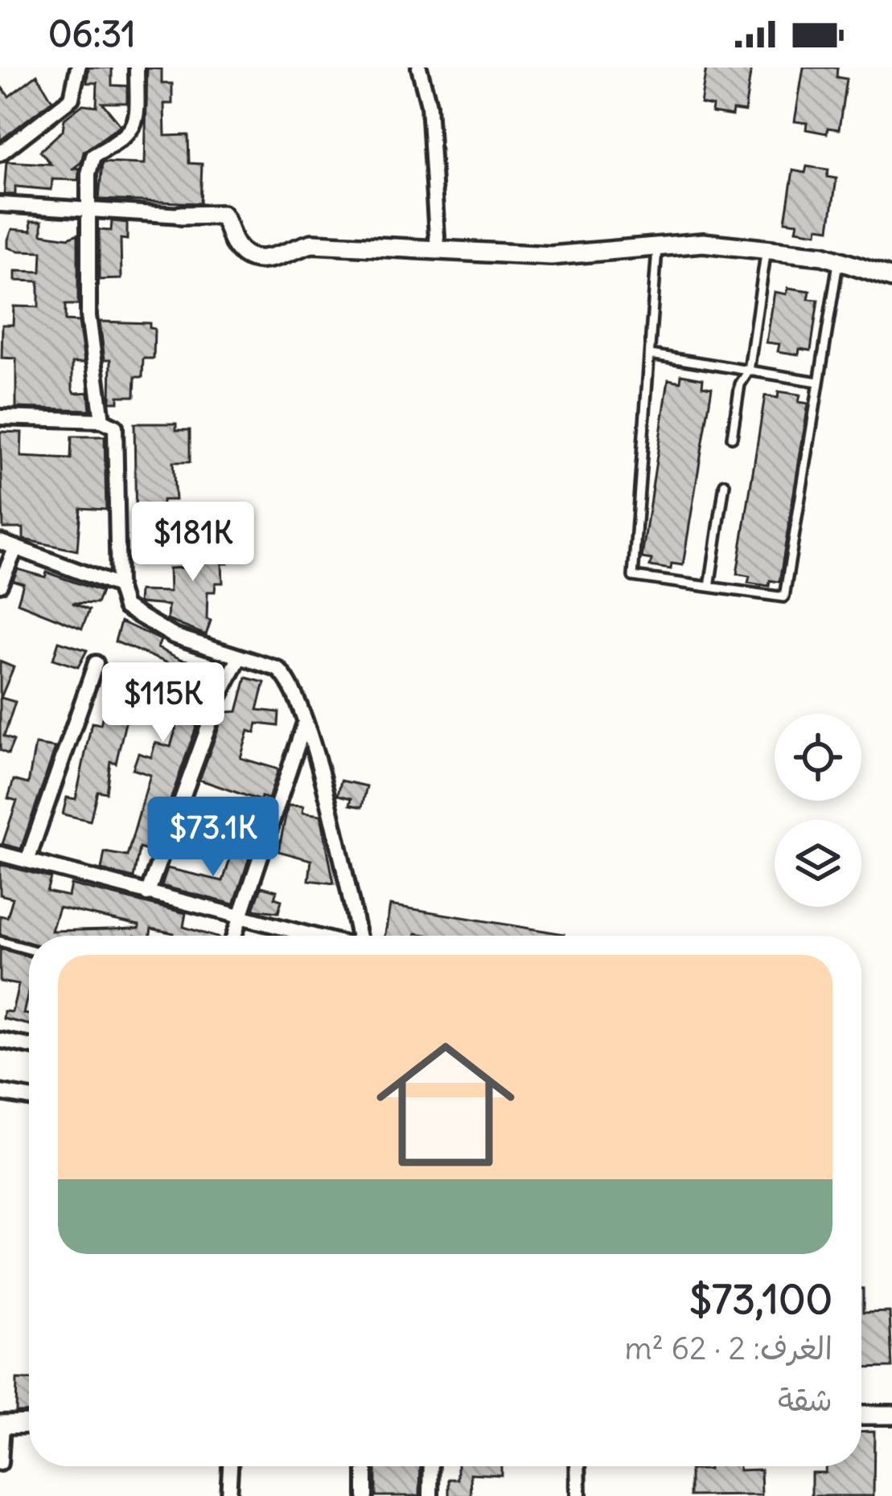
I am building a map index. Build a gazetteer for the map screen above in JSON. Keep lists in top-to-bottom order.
{
  "page": {
    "status": "06:31",
    "price": ["$181K", "$115K", "$73.1K"],
    "list": [
      {
        "name": "$73,100",
        "note": "الغرف: 2 · 62 m² · شقة"
      }
    ]
  }
}
